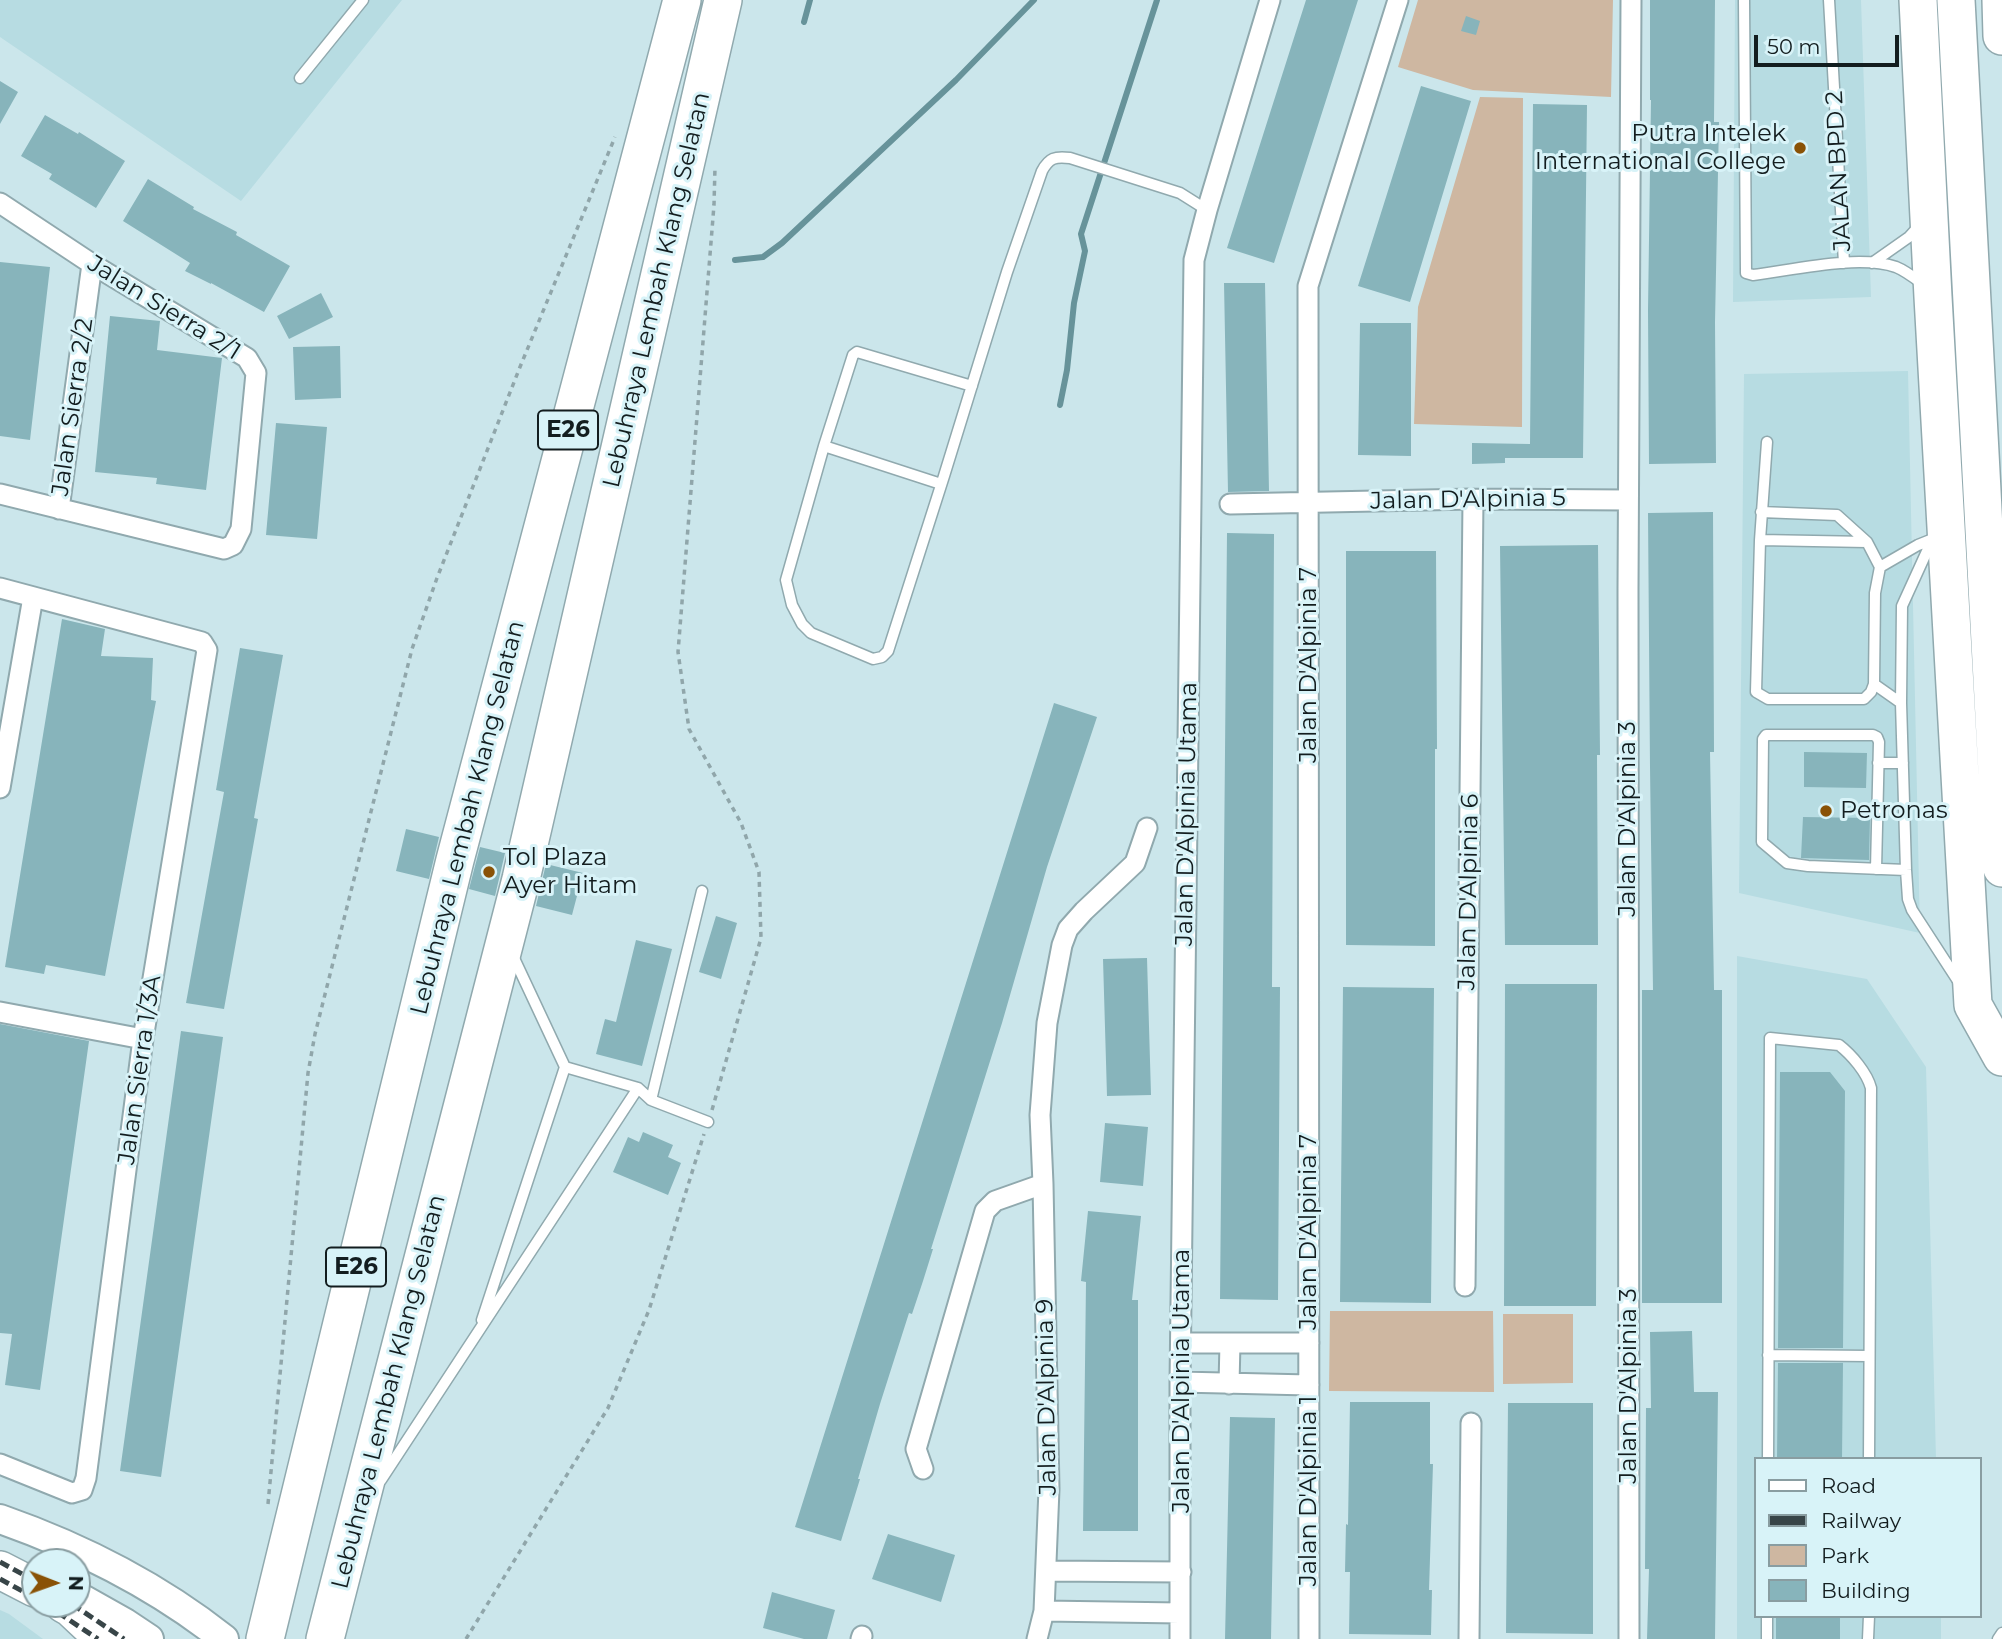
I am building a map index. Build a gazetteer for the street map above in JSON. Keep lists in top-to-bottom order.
{
  "streets": {
    "highway": ["Lebuhraya Lembah Klang Selatan", "E26"],
    "street": [
      "Jalan Sierra 2/1",
      "Jalan Sierra 2/2",
      "Jalan D'Alpinia 5",
      "Jalan D'Alpinia 7",
      "Jalan D'Alpinia Utama",
      "Jalan D'Alpinia 3",
      "Jalan D'Alpinia 6",
      "Jalan Sierra 1/3A",
      "Jalan D'Alpinia 9",
      "Jalan D'Alpinia 1"
    ],
    "lane": ["JALAN BPD 2"]
  },
  "crossings": [
    ["Jalan Sierra 2/1", "Jalan Sierra 2/2"],
    ["Jalan D'Alpinia 5", "Jalan D'Alpinia 7"],
    ["Jalan D'Alpinia 5", "Jalan D'Alpinia 3"],
    ["Jalan D'Alpinia 5", "Jalan D'Alpinia 6"],
    ["Jalan D'Alpinia 7", "Jalan D'Alpinia 1"]
  ],
  "places": ["Putra Intelek International College", "Petronas", "Tol Plaza Ayer Hitam"],
  "legend": [
    "Road",
    "Railway",
    "Park",
    "Building"
  ],
  "scale_bar": "50 m",
  "north": "right"
}
